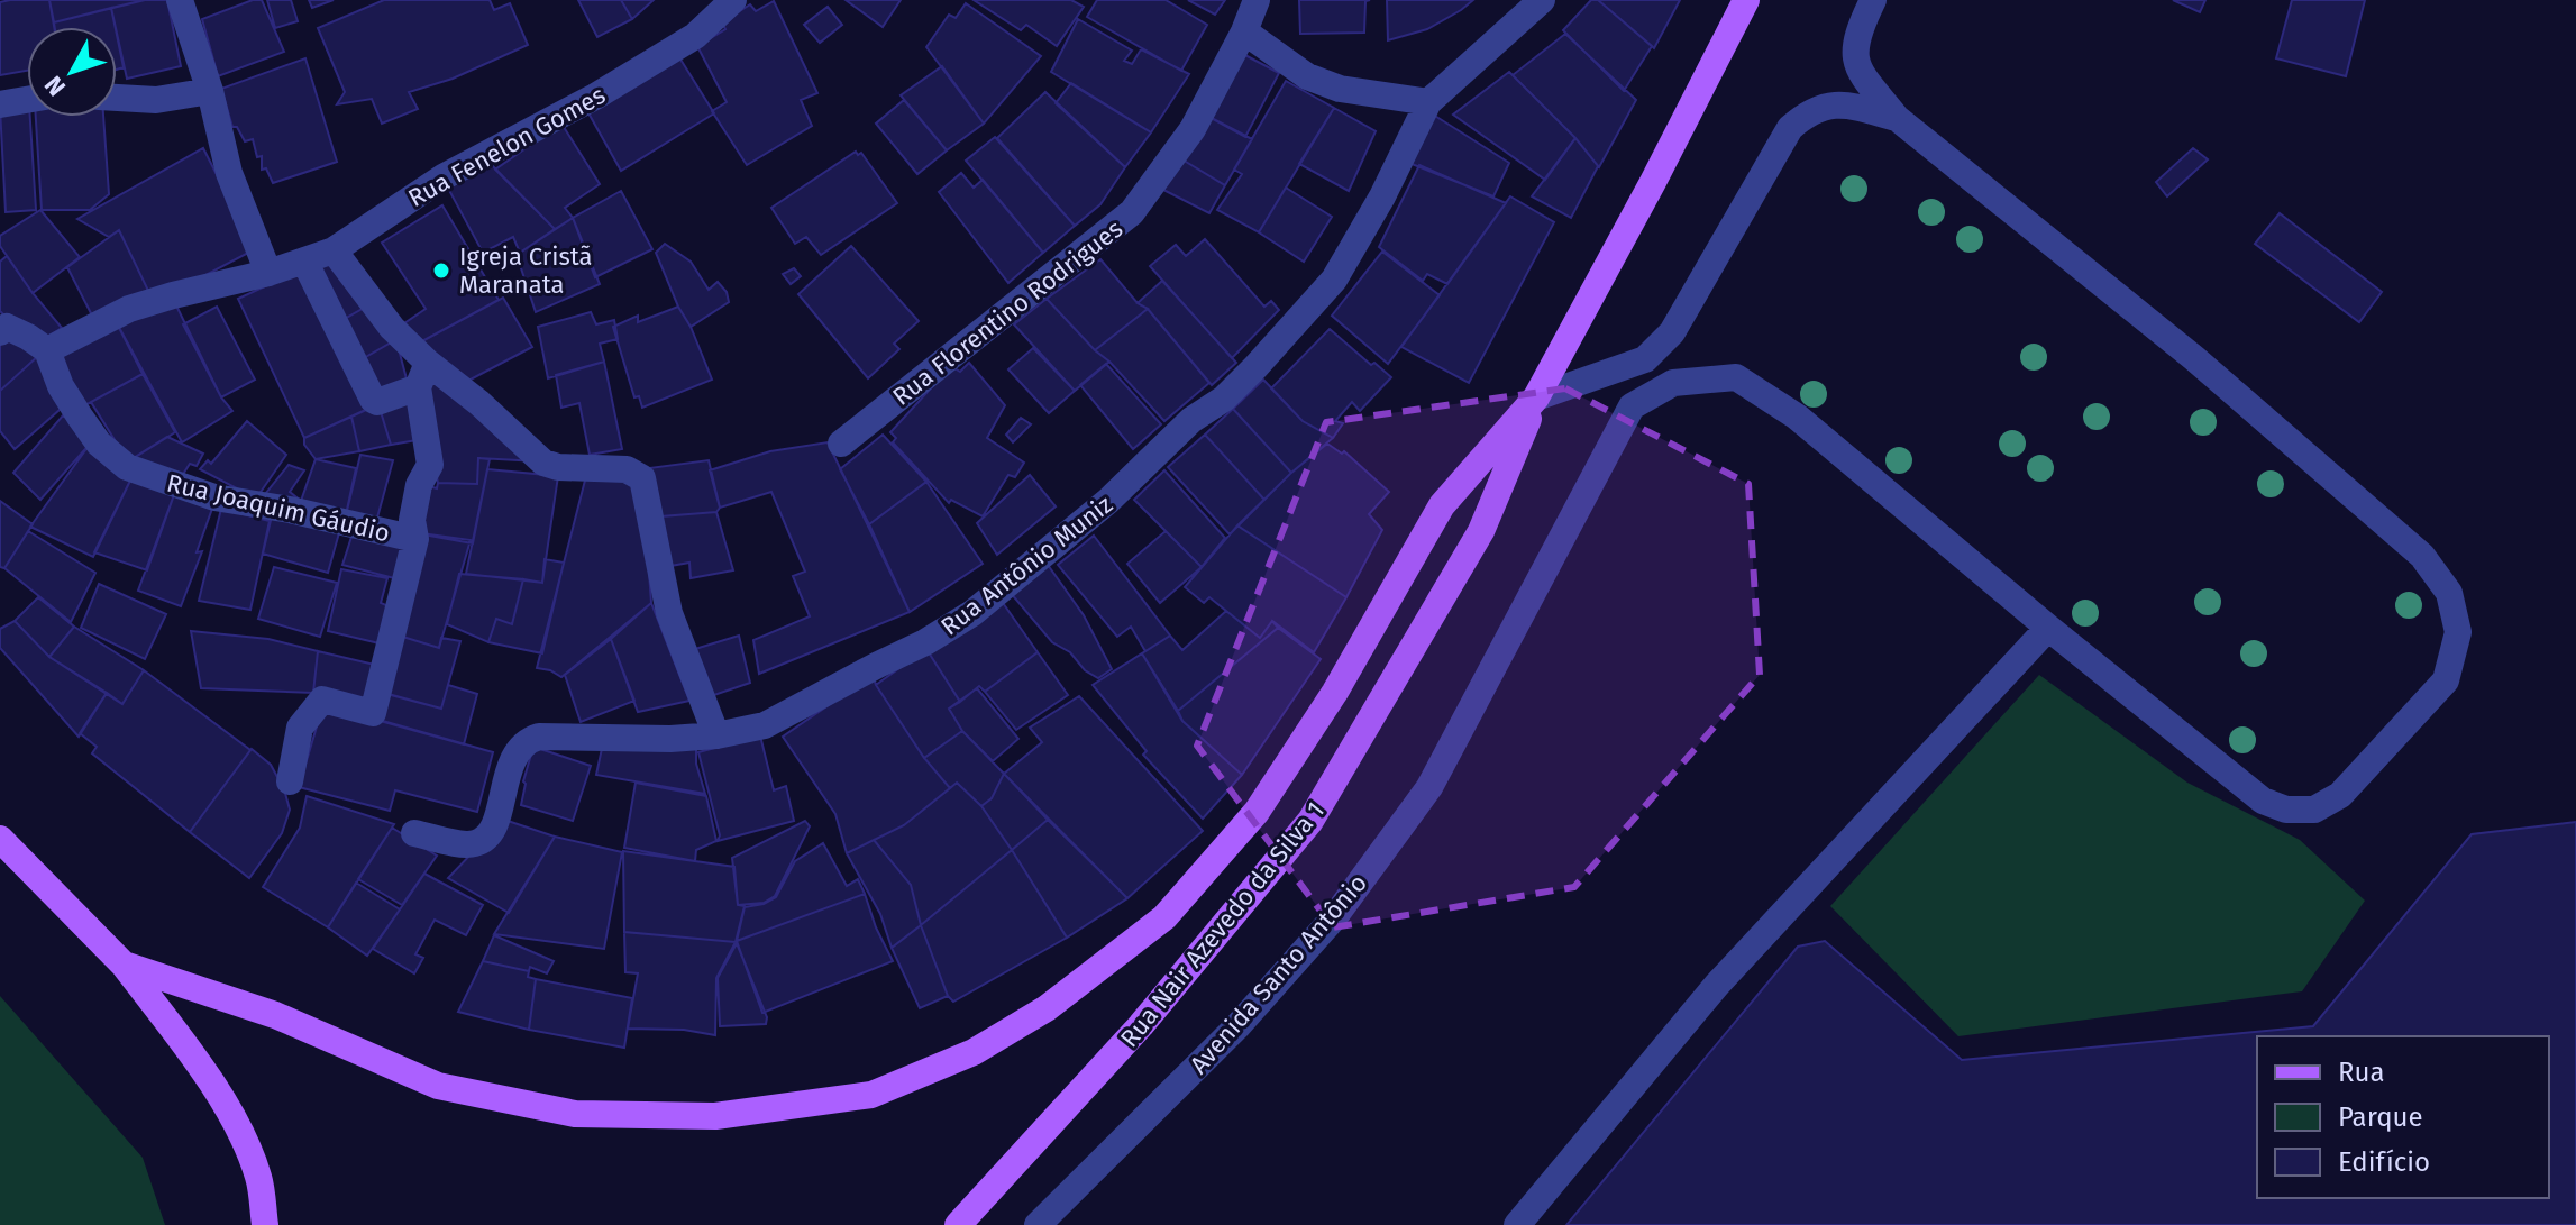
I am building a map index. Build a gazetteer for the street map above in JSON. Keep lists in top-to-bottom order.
{
  "streets": {
    "main road": ["Rua Nair Azevedo da Silva 1"],
    "street": [
      "Rua Fenelon Gomes",
      "Rua Florentino Rodrigues",
      "Rua Joaquim Gáudio",
      "Rua Antônio Muniz",
      "Avenida Santo Antônio"
    ]
  },
  "crossings": [
    ["Rua Fenelon Gomes", "Rua Joaquim Gáudio"]
  ],
  "places": ["Igreja Cristã Maranata"],
  "legend": ["Rua", "Parque", "Edifício"],
  "north": "bottom left"
}
